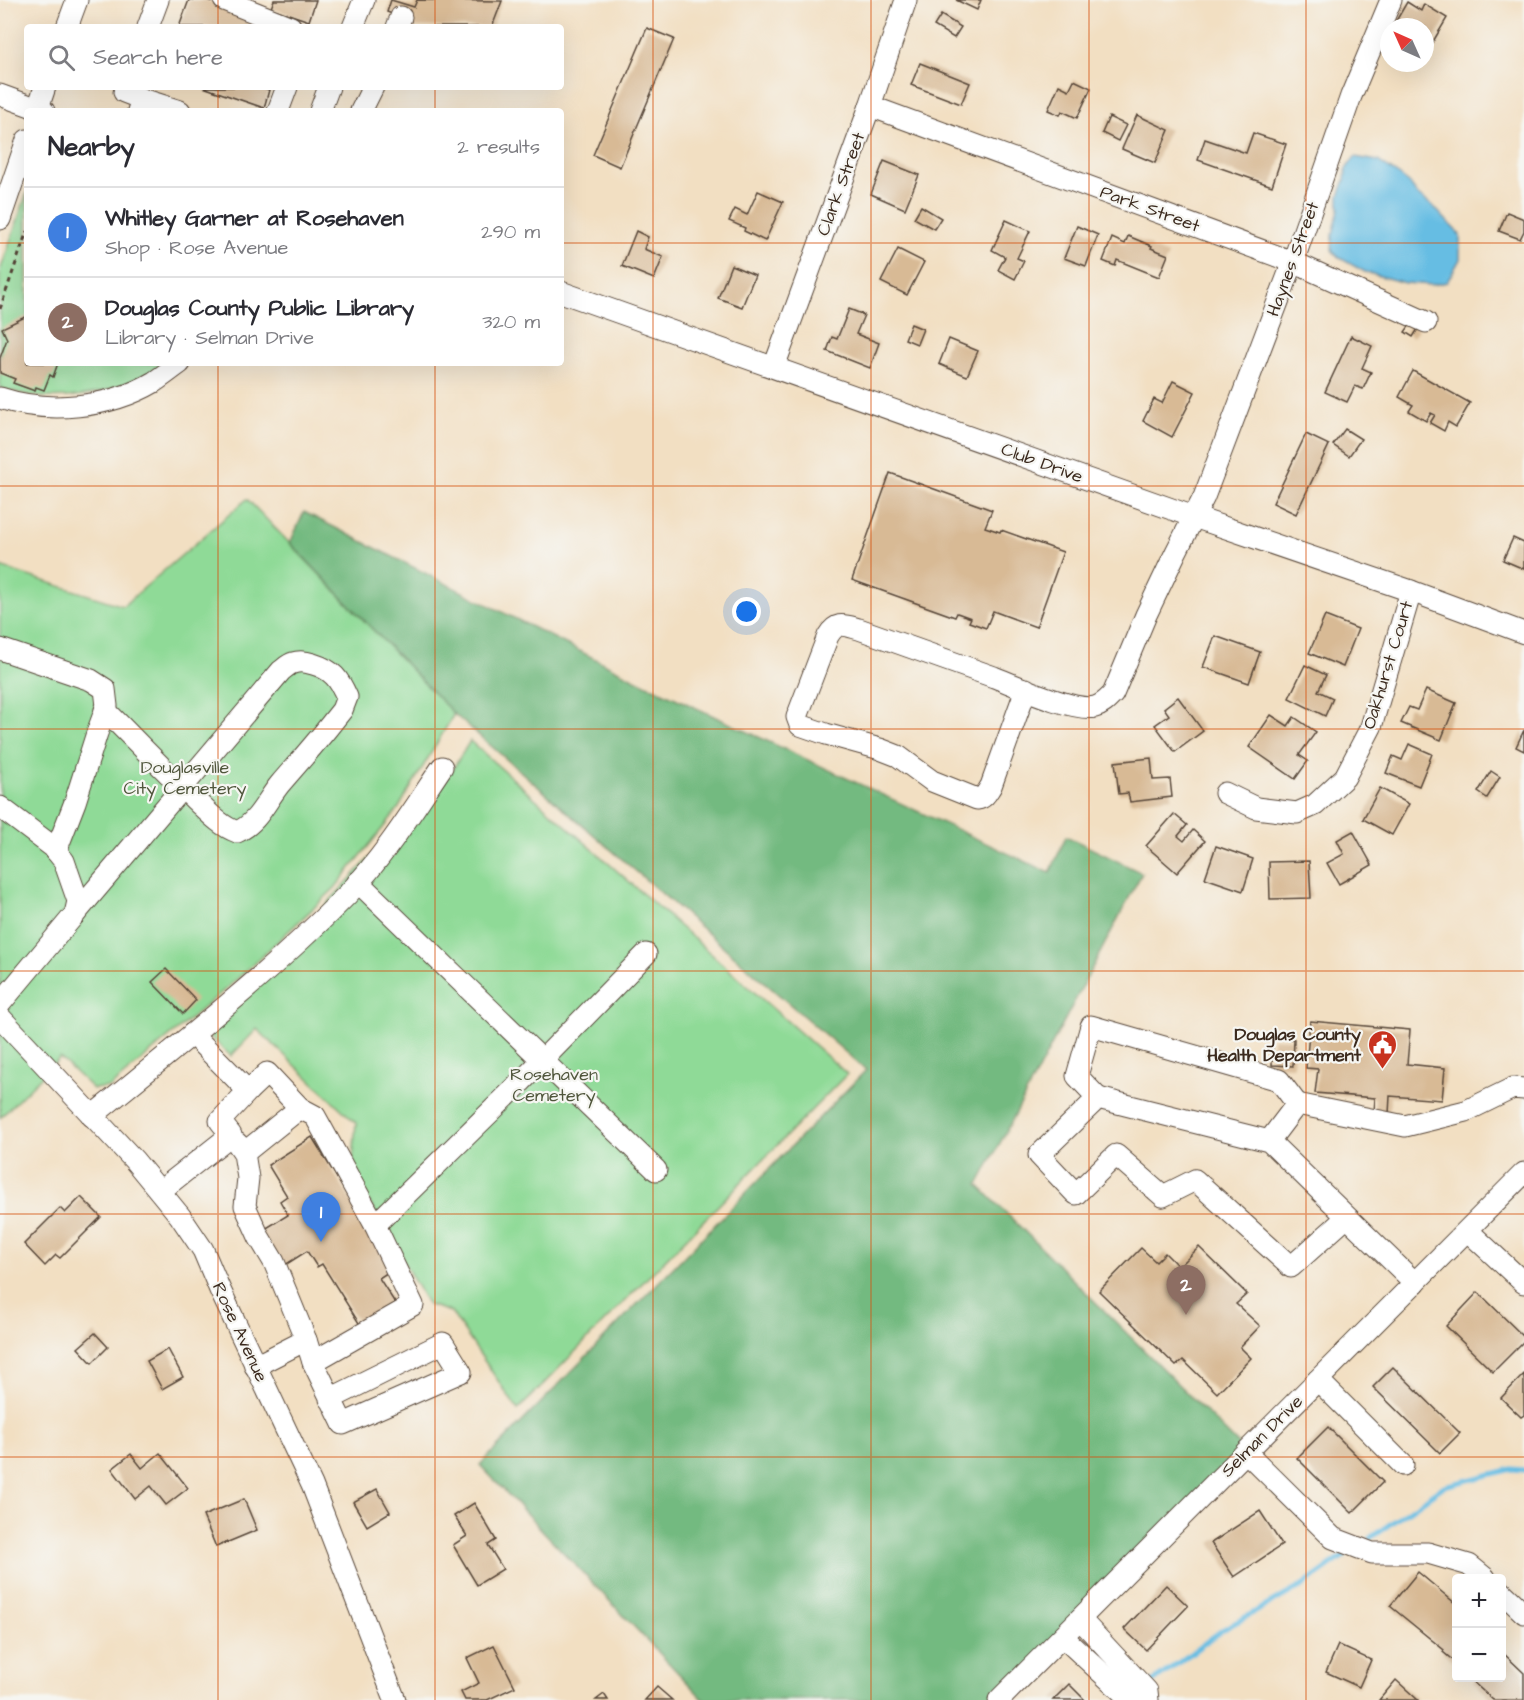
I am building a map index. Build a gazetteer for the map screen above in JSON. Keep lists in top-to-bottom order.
{
  "streets": {
    "street": [
      "Clark Street",
      "Park Street",
      "Haynes Street",
      "Club Drive",
      "Oakhurst Court",
      "Rose Avenue",
      "Selman Drive"
    ]
  },
  "crossings": [
    ["Clark Street", "Park Street"],
    ["Clark Street", "Club Drive"],
    ["Park Street", "Haynes Street"],
    ["Haynes Street", "Club Drive"],
    ["Club Drive", "Oakhurst Court"]
  ],
  "parks": ["Douglasville City Cemetery", "Rosehaven Cemetery"],
  "places": {
    "public building": ["Douglas County Health Department"]
  },
  "north": "top left",
  "page": {
    "search": "Search here",
    "heading": ["Nearby", "2 results"],
    "list": [
      {
        "mark": "1",
        "name": "Whitley Garner at Rosehaven",
        "note": "Shop · Rose Avenue",
        "value": "290 m"
      },
      {
        "mark": "2",
        "name": "Douglas County Public Library",
        "note": "Library · Selman Drive",
        "value": "320 m"
      }
    ],
    "pins": ["1", "2"],
    "map_buttons": ["+", "−"]
  }
}
